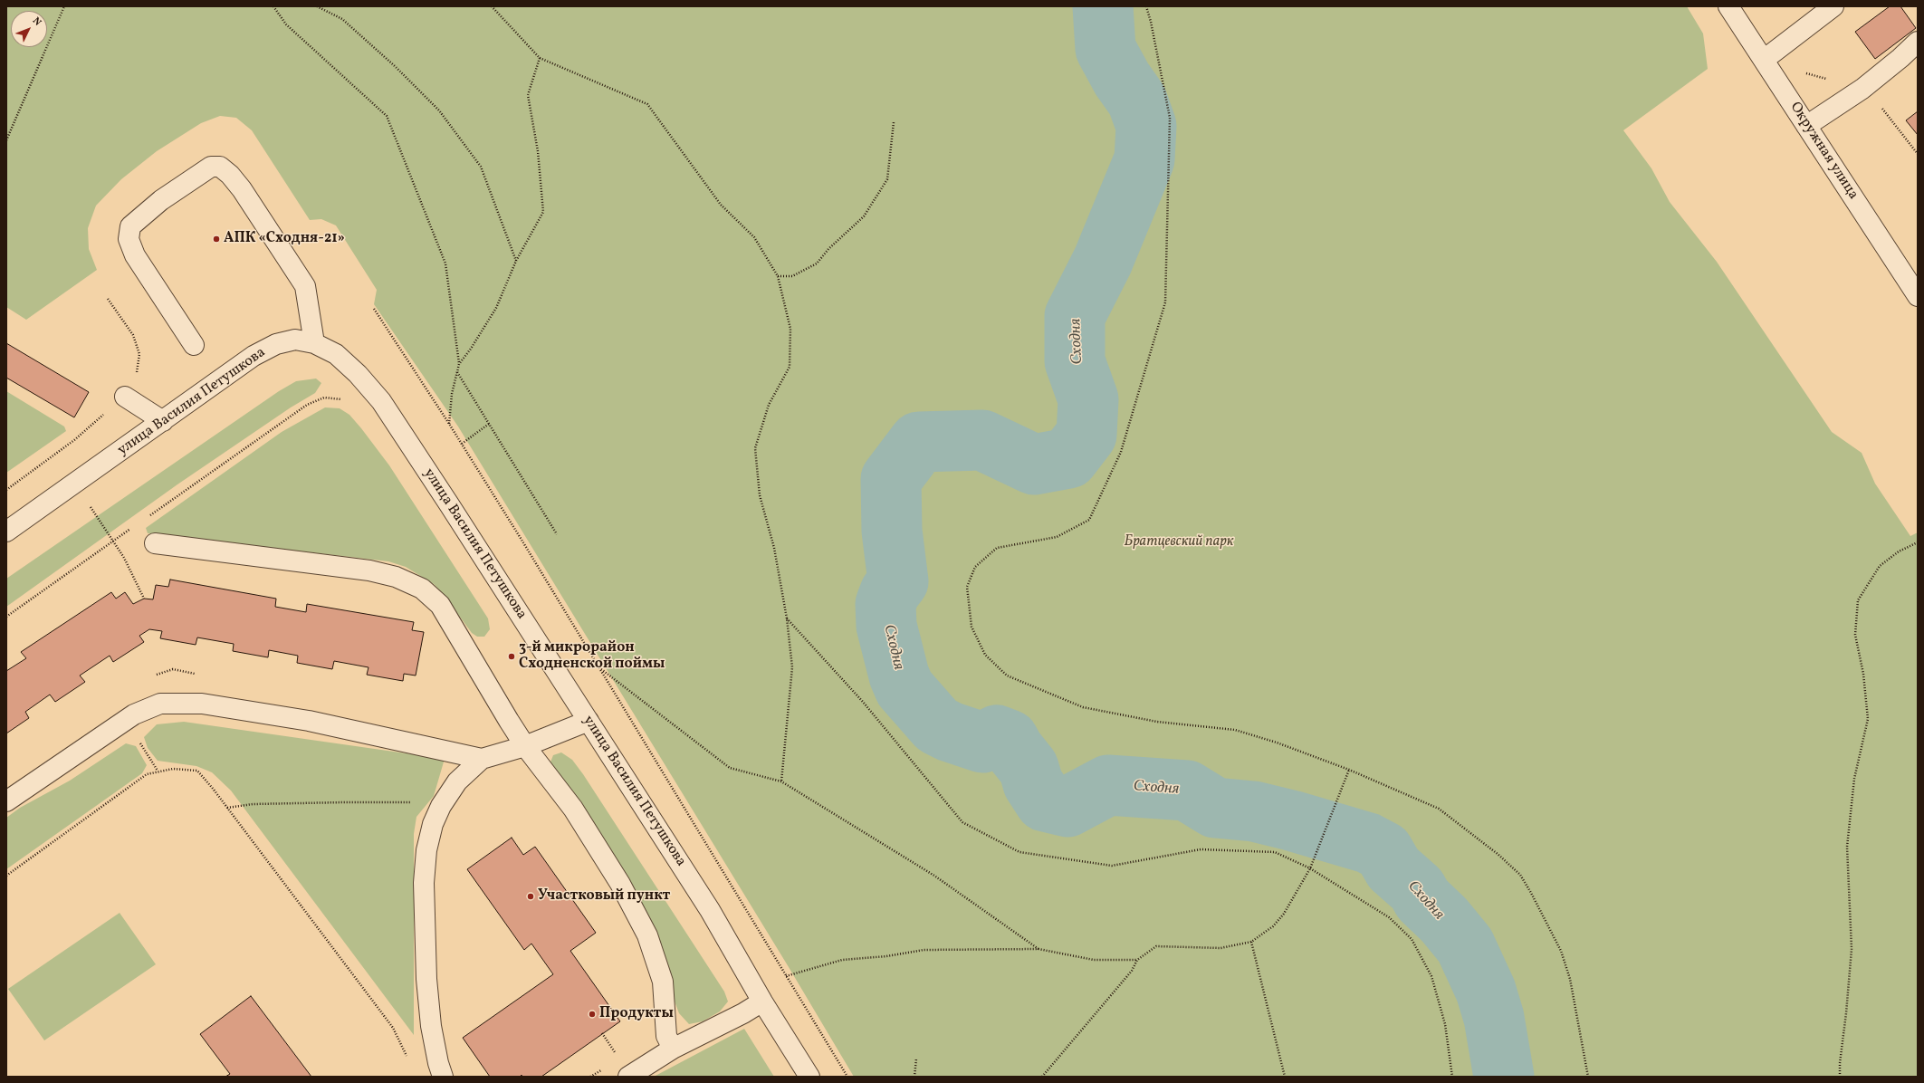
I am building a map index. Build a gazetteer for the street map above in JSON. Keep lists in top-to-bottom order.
{
  "streets": {
    "street": ["Окружная улица", "улица Василия Петушкова"]
  },
  "water": ["Сходня"],
  "parks": ["Братцевский парк"],
  "places": [
    "АПК «Сходня-21»",
    "3-й микрорайон Сходненской поймы",
    "Участковый пункт",
    "Продукты"
  ],
  "north": "top right"
}
